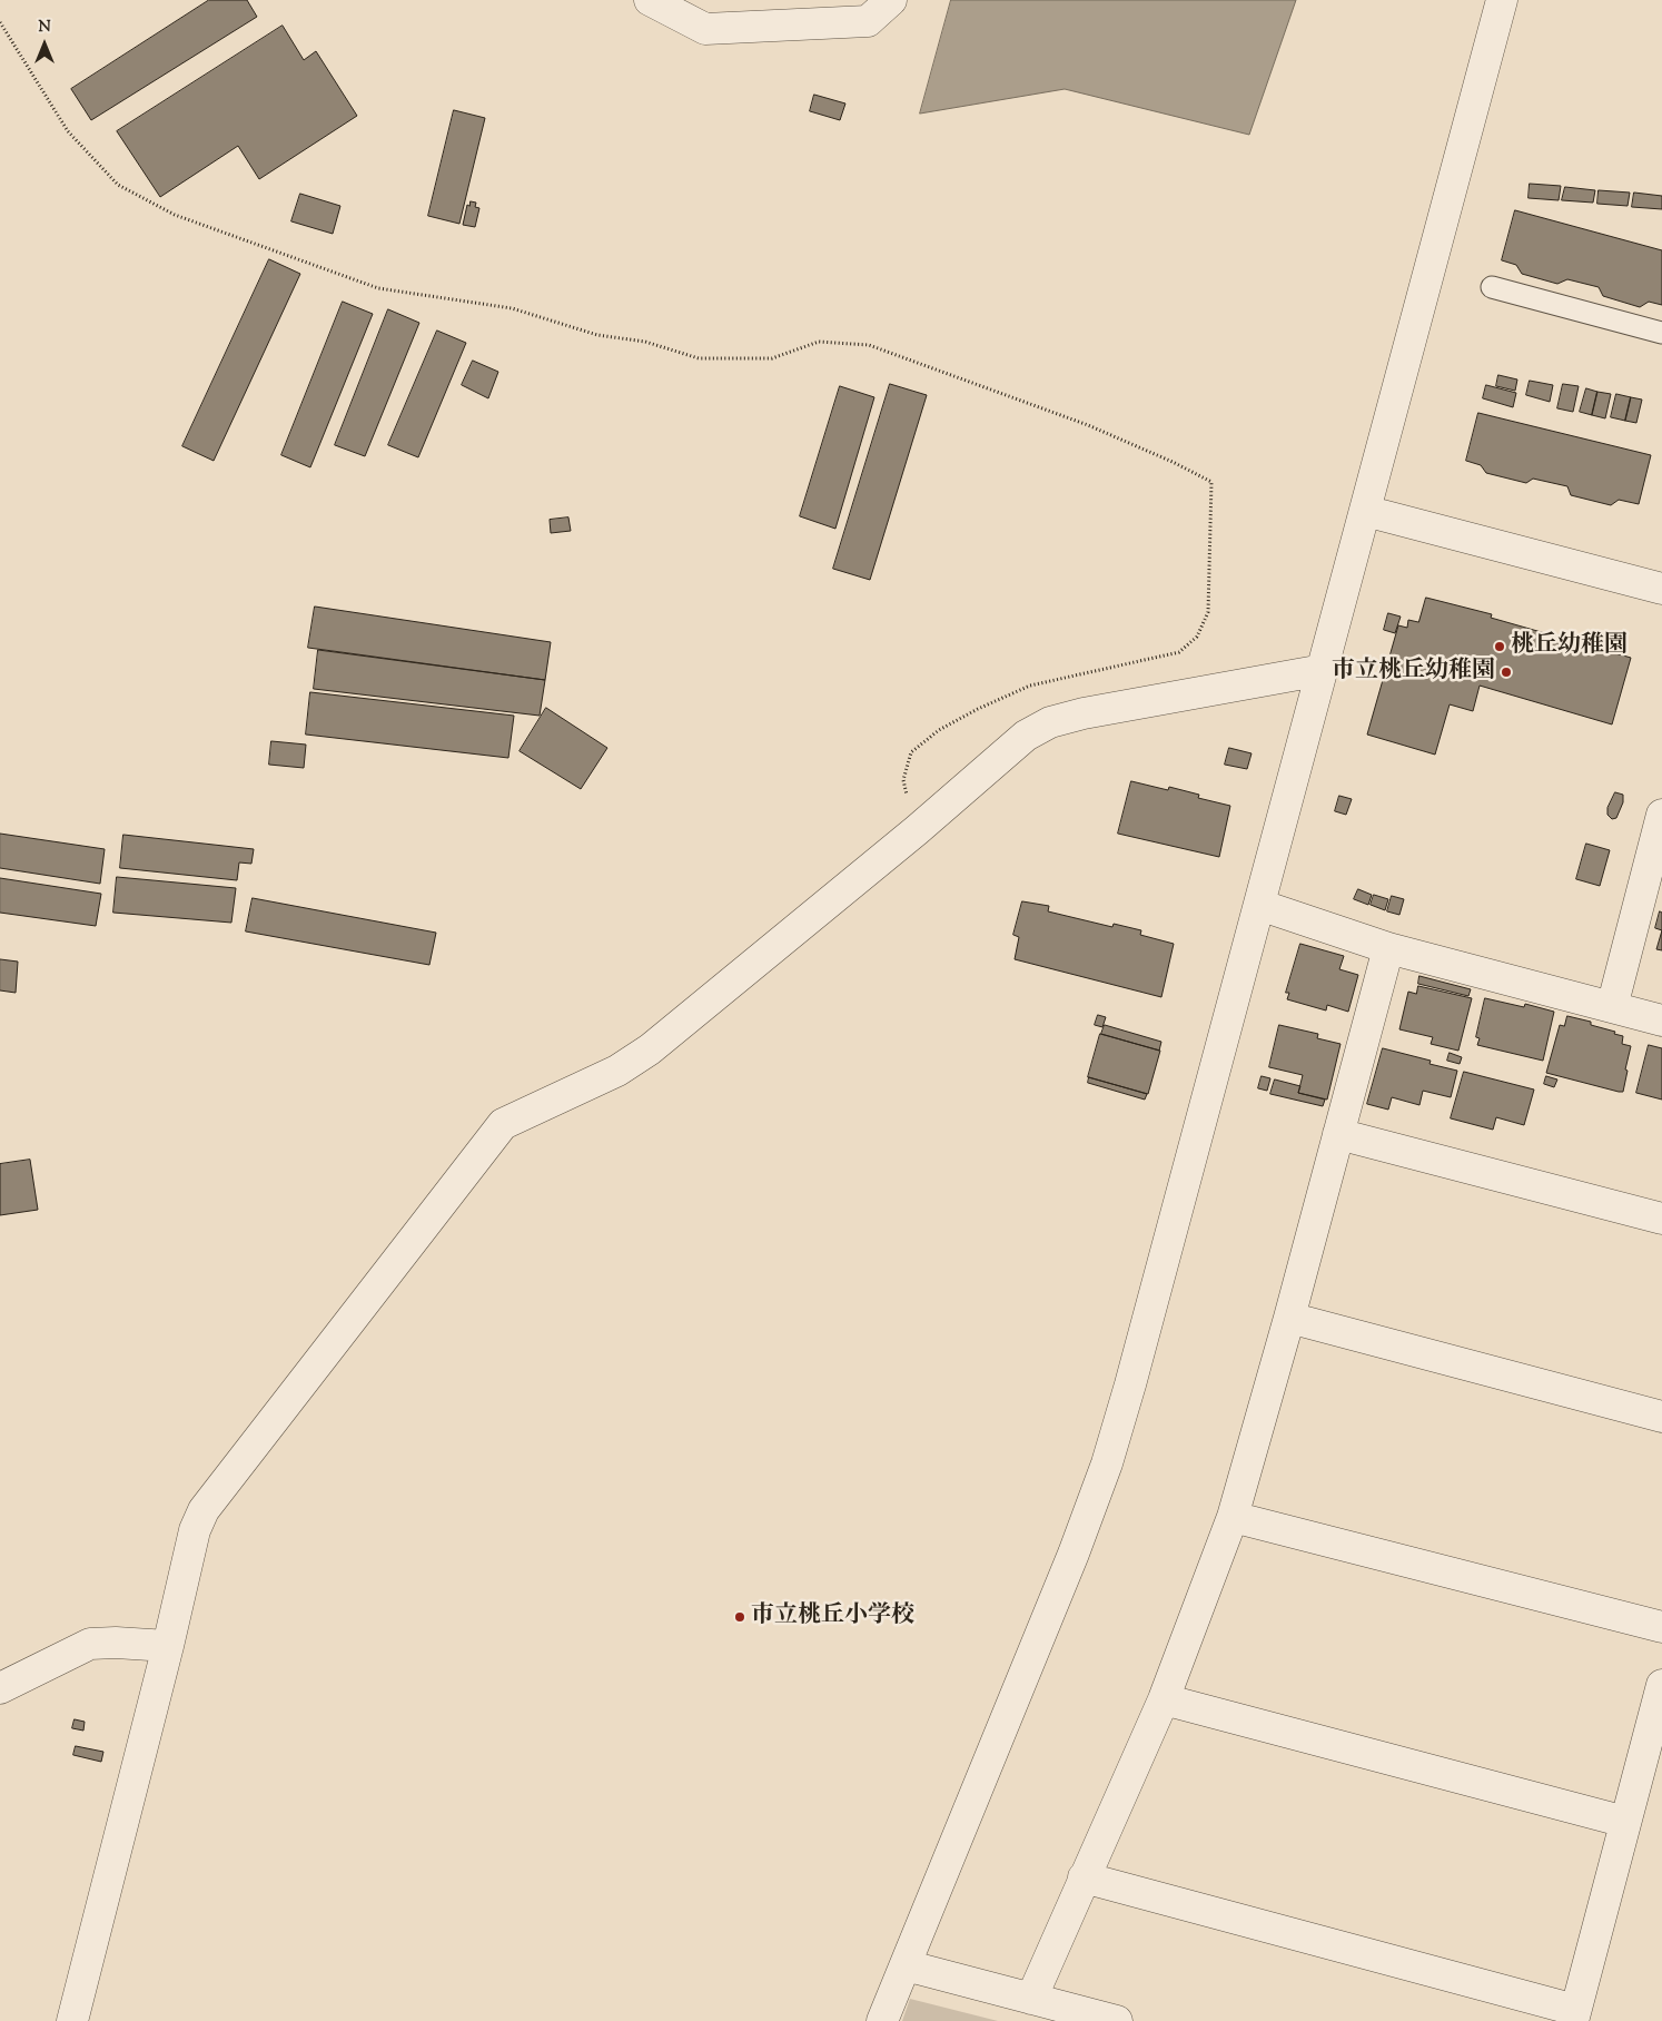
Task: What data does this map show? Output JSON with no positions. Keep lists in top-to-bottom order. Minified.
{"places":["桃丘幼稚園","市立桃丘幼稚園","市立桃丘小学校"],"north":"top"}
